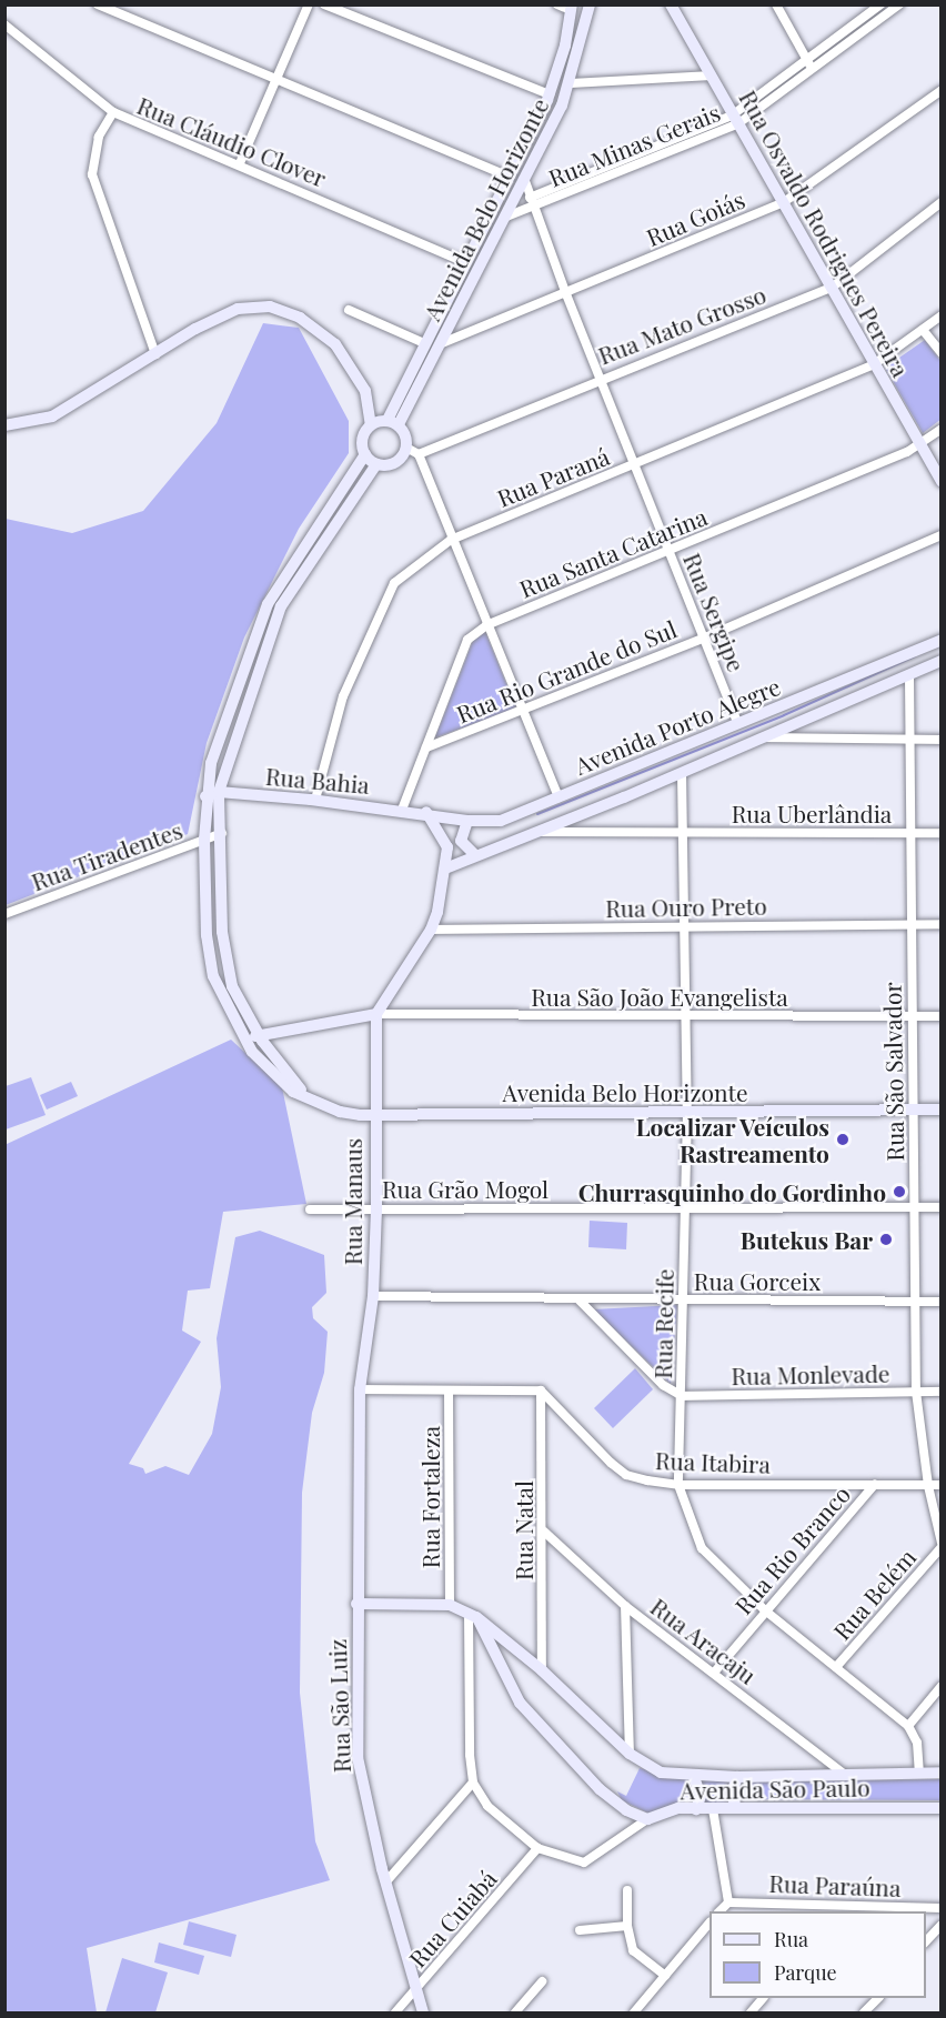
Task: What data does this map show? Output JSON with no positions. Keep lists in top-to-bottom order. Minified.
{"streets":{"main road":["Avenida Belo Horizonte","Rua Osvaldo Rodrigues Pereira","Avenida Porto Alegre","Rua Bahia","Rua Manaus","Rua São Luiz","Avenida São Paulo"],"street":["Rua Cláudio Clover","Rua Minas Gerais","Rua Goiás","Rua Mato Grosso","Rua Paraná","Rua Santa Catarina","Rua Sergipe","Rua Rio Grande do Sul","Rua Uberlândia","Rua Tiradentes","Rua Ouro Preto","Rua São João Evangelista","Rua São Salvador","Rua Grão Mogol","Rua Gorceix","Rua Recife","Rua Monlevade","Rua Itabira","Rua Fortaleza","Rua Natal","Rua Rio Branco","Rua Belém","Rua Aracaju","Rua Paraúna","Rua Cuiabá"]},"crossings":[["Rua Cláudio Clover","Avenida Belo Horizonte"],["Rua Minas Gerais","Avenida Belo Horizonte"],["Rua Minas Gerais","Rua Osvaldo Rodrigues Pereira"],["Rua Minas Gerais","Rua Sergipe"],["Avenida Belo Horizonte","Rua Goiás"],["Avenida Belo Horizonte","Rua Sergipe"],["Avenida Belo Horizonte","Rua Bahia"],["Avenida Belo Horizonte","Rua Tiradentes"],["Avenida Belo Horizonte","Rua São Salvador"],["Avenida Belo Horizonte","Rua Manaus"],["Avenida Belo Horizonte","Rua Recife"],["Rua Goiás","Rua Osvaldo Rodrigues Pereira"],["Rua Goiás","Rua Sergipe"],["Rua Osvaldo Rodrigues Pereira","Rua Mato Grosso"],["Rua Osvaldo Rodrigues Pereira","Rua Paraná"],["Rua Osvaldo Rodrigues Pereira","Rua Santa Catarina"],["Rua Mato Grosso","Rua Sergipe"],["Rua Paraná","Rua Sergipe"],["Rua Paraná","Rua Bahia"],["Rua Santa Catarina","Rua Sergipe"],["Rua Santa Catarina","Rua Rio Grande do Sul"],["Rua Santa Catarina","Rua Bahia"],["Rua Sergipe","Rua Rio Grande do Sul"],["Rua Sergipe","Avenida Porto Alegre"],["Avenida Porto Alegre","Rua Bahia"],["Avenida Porto Alegre","Rua Uberlândia"],["Avenida Porto Alegre","Rua São Salvador"],["Avenida Porto Alegre","Rua Recife"],["Rua Uberlândia","Rua São Salvador"],["Rua Uberlândia","Rua Recife"],["Rua Ouro Preto","Rua São Salvador"],["Rua Ouro Preto","Rua Recife"],["Rua São João Evangelista","Rua São Salvador"],["Rua São João Evangelista","Rua Manaus"],["Rua São João Evangelista","Rua Recife"],["Rua São Salvador","Rua Grão Mogol"],["Rua São Salvador","Rua Gorceix"],["Rua São Salvador","Rua Monlevade"],["Rua São Salvador","Rua Itabira"],["Rua São Salvador","Rua Belém"],["Rua Grão Mogol","Rua Manaus"],["Rua Grão Mogol","Rua Recife"],["Rua Manaus","Rua Gorceix"],["Rua Manaus","Rua São Luiz"],["Rua Gorceix","Rua Recife"],["Rua Recife","Rua Monlevade"],["Rua Recife","Rua Itabira"],["Rua Recife","Rua Rio Branco"],["Rua Recife","Rua Belém"],["Rua Itabira","Rua Natal"],["Rua Itabira","Rua Rio Branco"],["Rua Fortaleza","Avenida São Paulo"],["Rua Natal","Rua Aracaju"],["Rua Natal","Avenida São Paulo"],["Rua Rio Branco","Rua Aracaju"],["Rua Aracaju","Avenida São Paulo"],["Rua São Luiz","Rua Cuiabá"],["Avenida São Paulo","Rua Cuiabá"]],"places":["Localizar Veículos Rastreamento","Churrasquinho do Gordinho","Butekus Bar"],"legend":["Rua","Parque"]}
